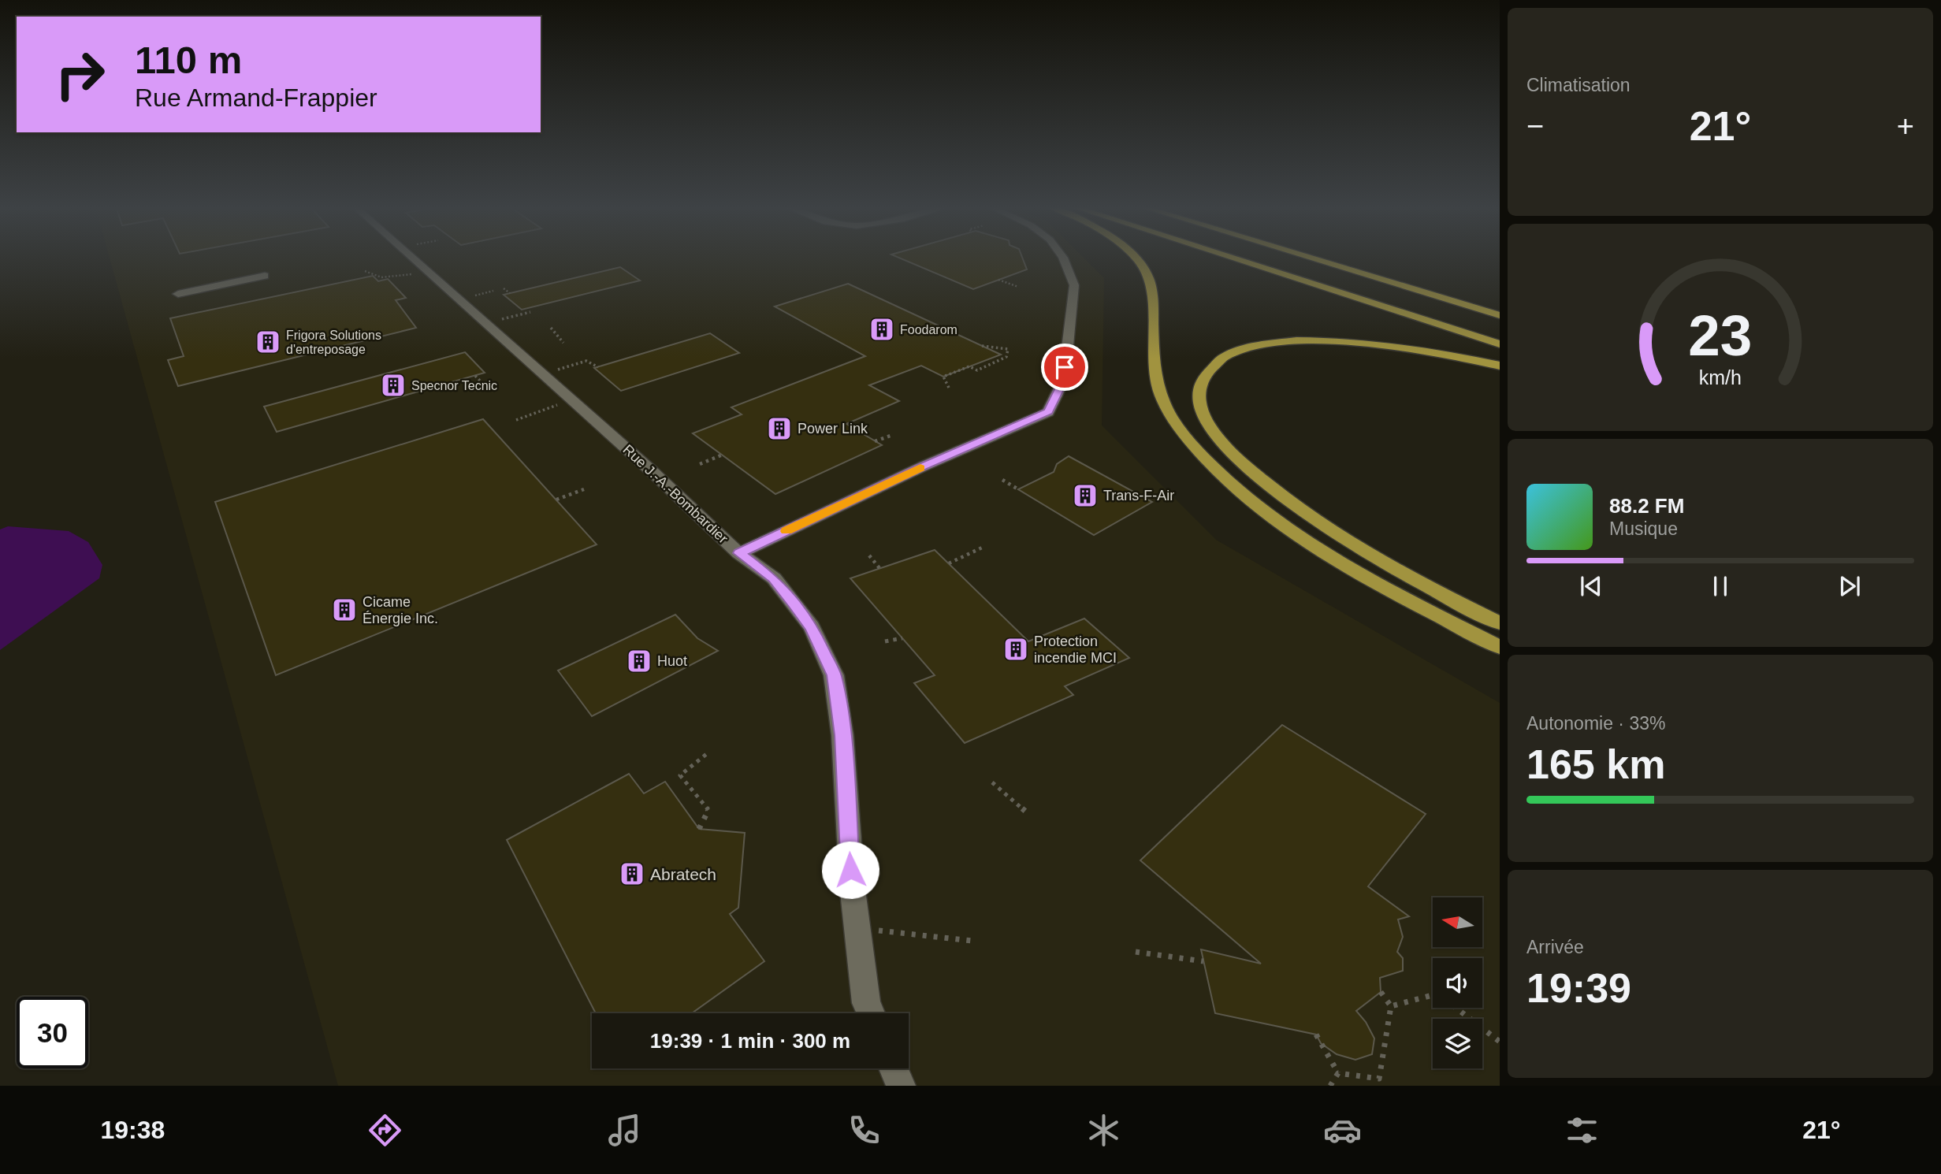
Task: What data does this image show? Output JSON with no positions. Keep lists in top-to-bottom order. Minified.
{"streets":{"street":["Rue J.-A.-Bombardier"]},"places":{"building":["Foodarom","Frigora Solutions d'entreposage","Specnor Tecnic","Power Link","Trans-F-Air","Cicame Énergie Inc.","Protection incendie MCI","Huot","Abratech"]},"north":"left","page":{"tile":["Climatisation",["Autonomie · 33%","165 km"],["Arrivée","19:39"]],"turn":["110 m","Rue Armand-Frappier"],"heat":["−","21°","+"],"song":["88.2 FM","Musique"],"limit":"30","trip":"19:39 · 1 min · 300 m","tabs":["19:38","21°"],"gauge":["23","km/h"]}}
